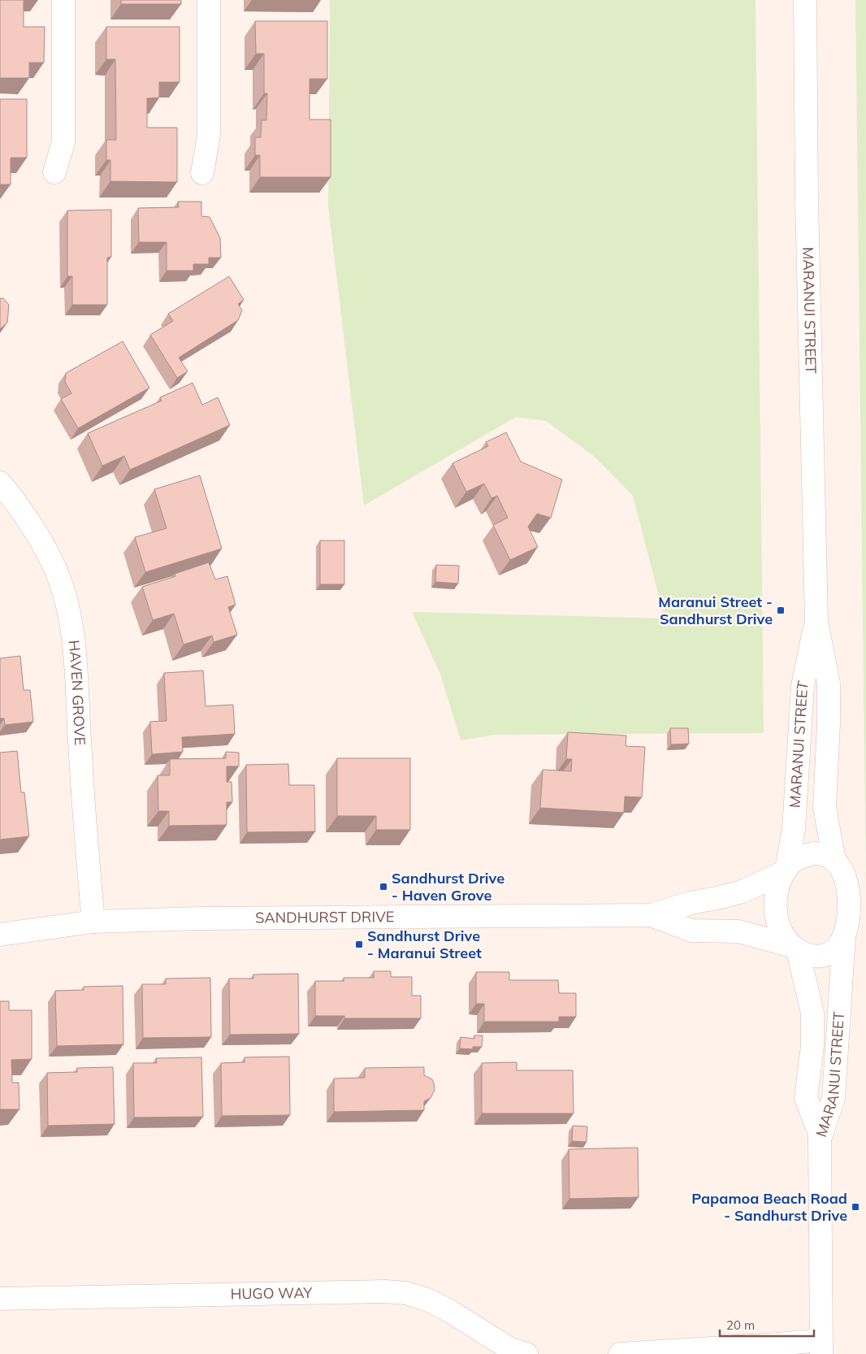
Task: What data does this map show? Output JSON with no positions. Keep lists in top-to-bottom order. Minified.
{"streets":{"main road":["MARANUI STREET","HAVEN GROVE","SANDHURST DRIVE","HUGO WAY"]},"crossings":[["MARANUI STREET","SANDHURST DRIVE"],["HAVEN GROVE","SANDHURST DRIVE"]],"places":{"transit":["Maranui Street - Sandhurst Drive","Sandhurst Drive - Haven Grove","Sandhurst Drive - Maranui Street","Papamoa Beach Road - Sandhurst Drive"]},"scale_bar":"20 m"}
